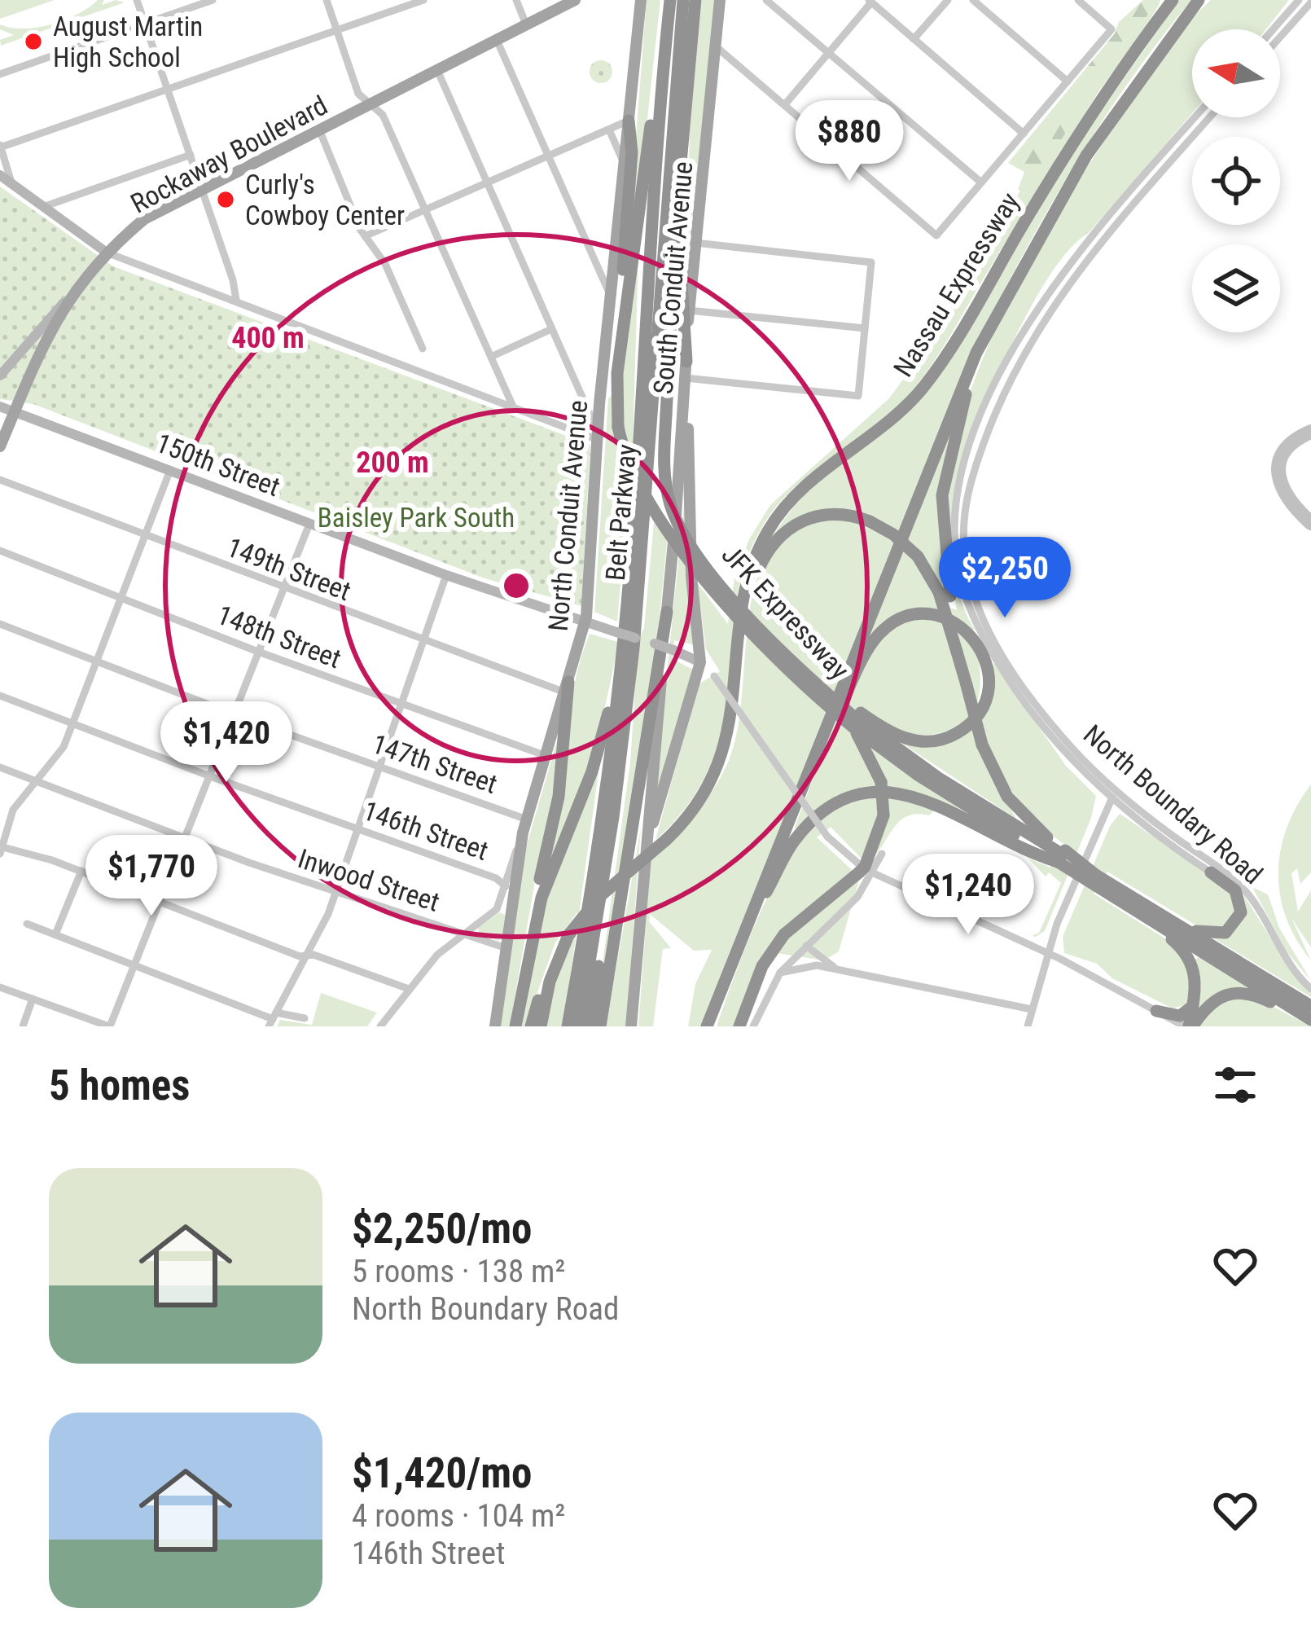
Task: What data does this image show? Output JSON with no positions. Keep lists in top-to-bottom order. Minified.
{"streets":{"highway":["Nassau Expressway","Belt Parkway","JFK Expressway"],"main road":["Rockaway Boulevard","South Conduit Avenue","150th Street","North Conduit Avenue"],"street":["149th Street","148th Street","147th Street","North Boundary Road","146th Street","Inwood Street"]},"crossings":[["Rockaway Boulevard","150th Street"],["150th Street","North Conduit Avenue"],["North Conduit Avenue","149th Street"],["North Conduit Avenue","JFK Expressway"],["North Conduit Avenue","148th Street"],["North Conduit Avenue","147th Street"],["North Conduit Avenue","Inwood Street"]],"parks":["Baisley Park South"],"places":["August Martin High School","Curly's Cowboy Center"],"north":"left","page":{"price":["$880","$2,250","$1,420","$1,770","$1,240"],"heading":"5 homes","list":[{"name":"$2,250/mo","note":"5 rooms · 138 m² · North Boundary Road"},{"name":"$1,420/mo","note":"4 rooms · 104 m² · 146th Street"}]},"rings":["400 m","200 m"]}
